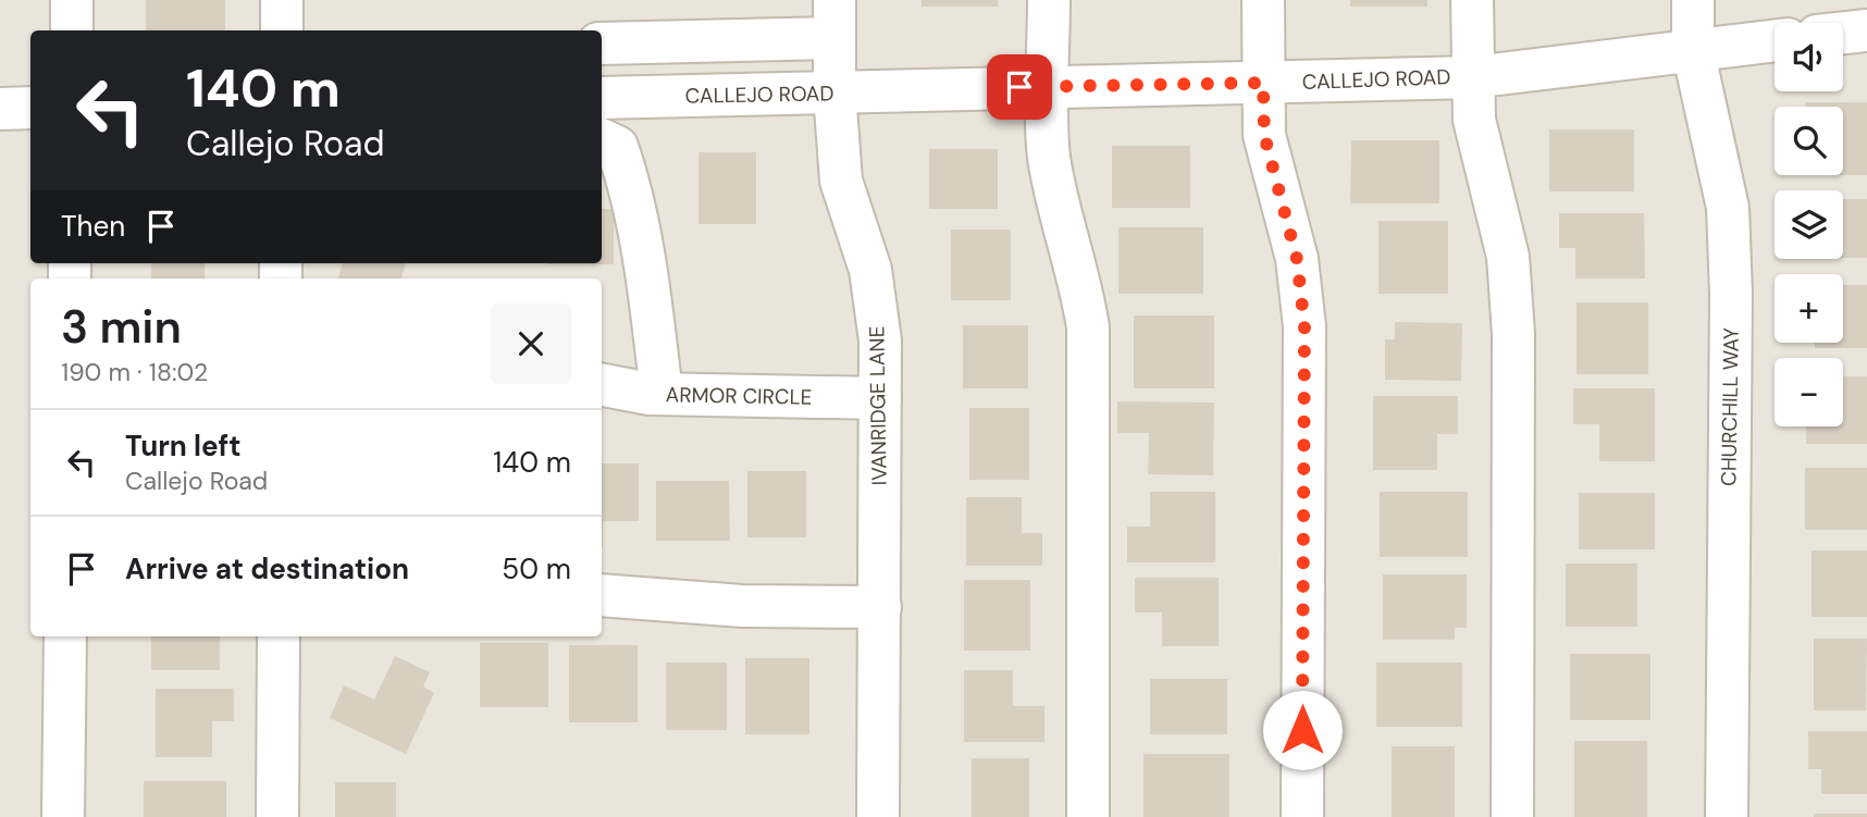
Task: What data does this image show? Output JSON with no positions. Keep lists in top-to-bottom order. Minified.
{"streets":{"street":["CALLEJO ROAD","ARMOR CIRCLE","IVANRIDGE LANE","CHURCHILL WAY"]},"crossings":[["CALLEJO ROAD","IVANRIDGE LANE"],["CALLEJO ROAD","CHURCHILL WAY"],["ARMOR CIRCLE","IVANRIDGE LANE"]],"page":{"map_buttons":["+","−"],"turn":["140 m","Callejo Road"],"then":"Then","heading":["3 min","190 m · 18:02"],"list":[{"name":"Turn left","note":"Callejo Road","value":"140 m"},{"name":"Arrive at destination","value":"50 m"}]}}
